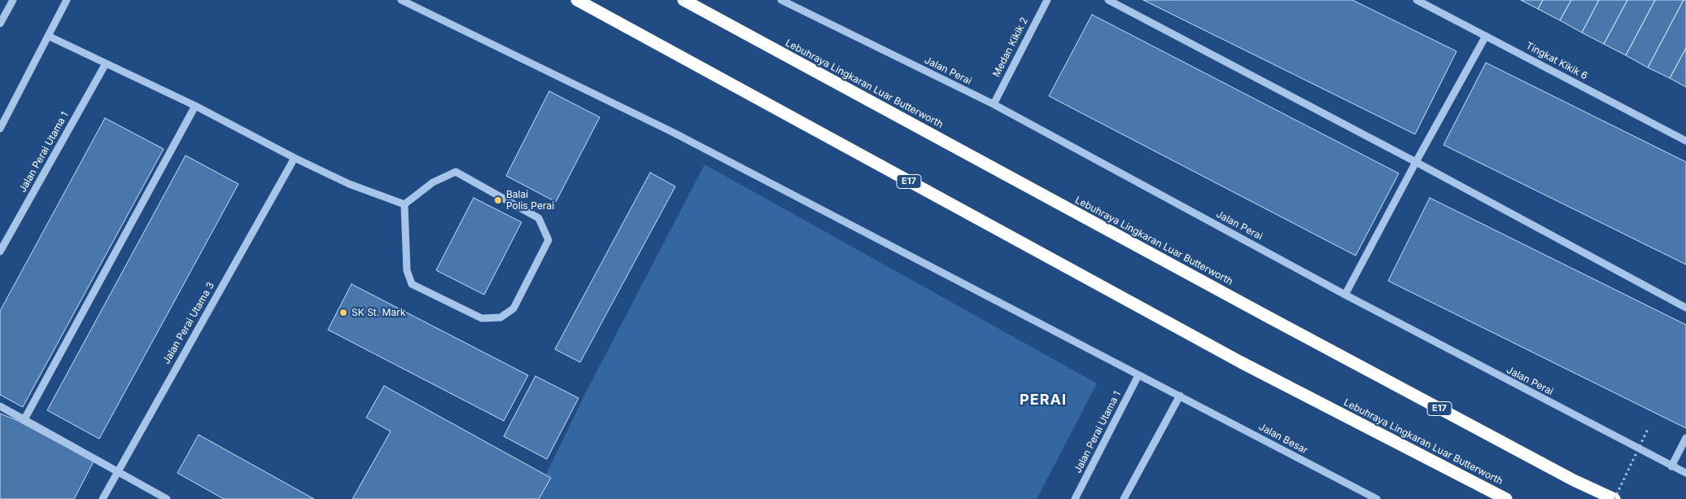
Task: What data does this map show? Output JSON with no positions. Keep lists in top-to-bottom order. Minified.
{"streets":{"highway":["Lebuhraya Lingkaran Luar Butterworth","E17"],"street":["Medan Kikik 2","Tingkat Kikik 6","Jalan Perai","Jalan Perai Utama 1","Jalan Perai Utama 3","Jalan Besar"]},"crossings":[["Medan Kikik 2","Jalan Perai"],["Jalan Perai Utama 1","Jalan Besar"]],"districts":["PERAI"],"places":["Balai Polis Perai","SK St. Mark"]}
